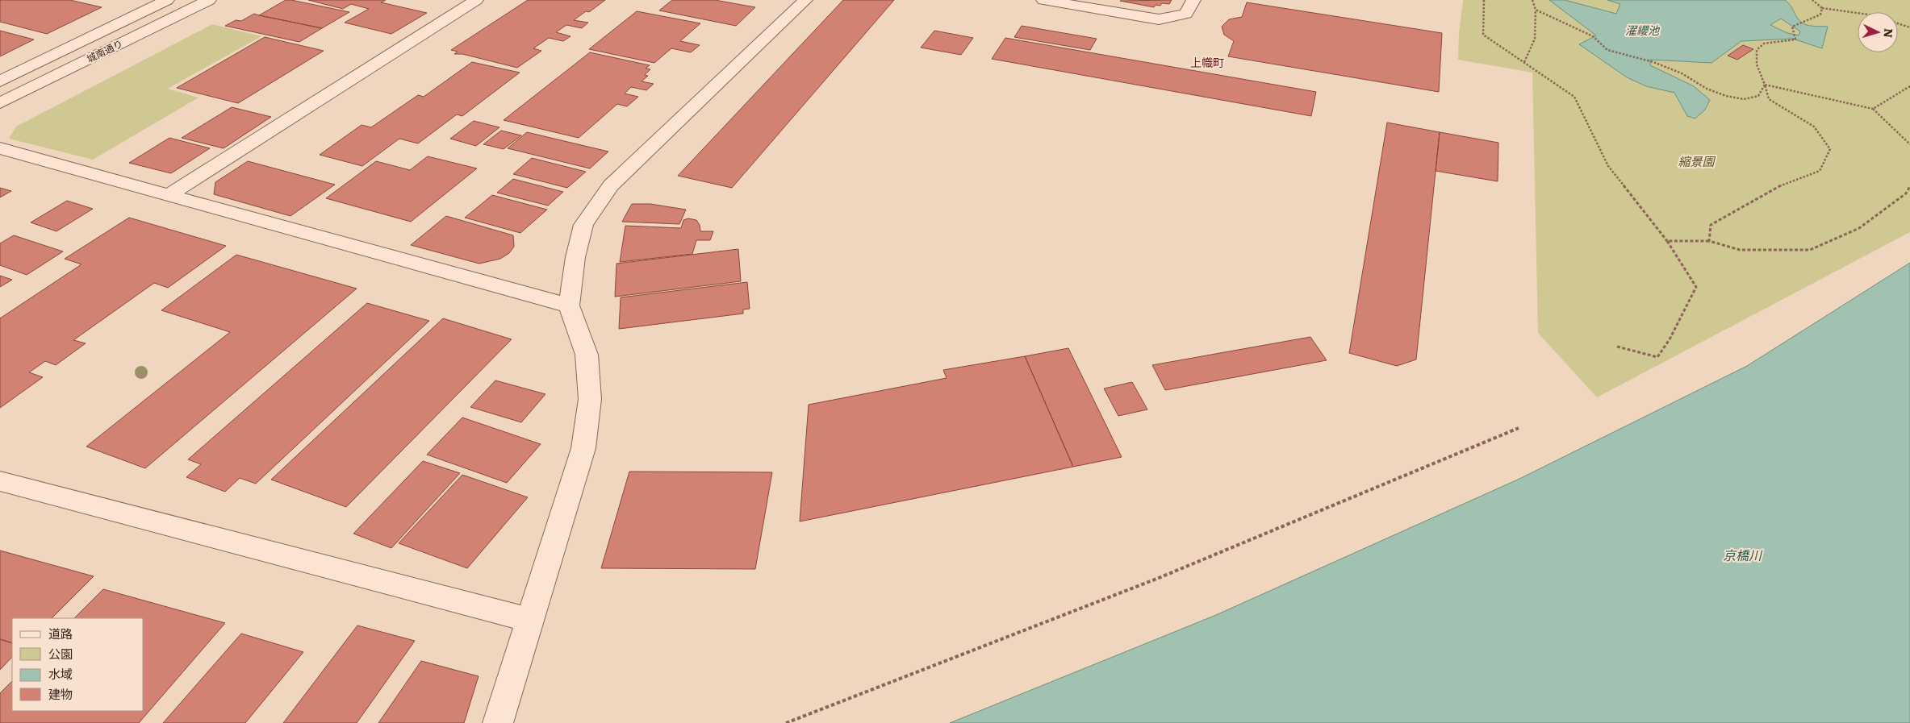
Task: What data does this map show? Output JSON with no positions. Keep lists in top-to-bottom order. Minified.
{"streets":{"street":["城南通り"]},"districts":["上幟町"],"water":["濯纓池","京橋川"],"parks":["縮景園"],"legend":["道路","公園","水域","建物"],"north":"right"}
